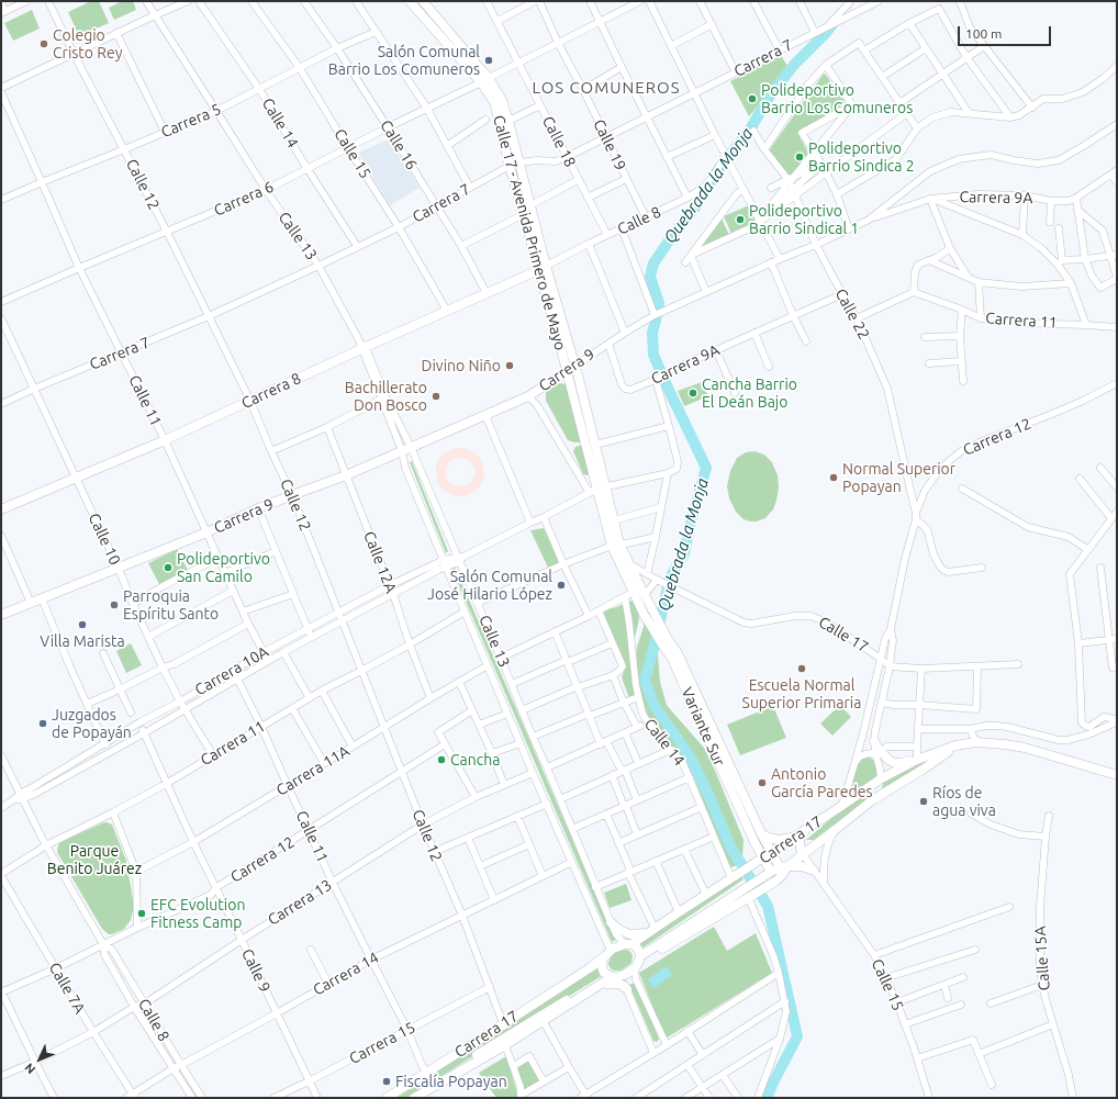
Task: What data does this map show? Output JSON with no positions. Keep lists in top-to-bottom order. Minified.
{"streets":{"main road":["Calle 17 - Avenida Primero de Mayo","Carrera 9","Carrera 8","Variante Sur","Carrera 17"],"street":["Carrera 7","Carrera 5","Calle 14","Calle 18","Calle 16","Calle 19","Calle 15","Calle 12","Carrera 9A","Carrera 6","Calle 8","Calle 13","Calle 22","Carrera 11","Calle 11","Carrera 12","Calle 10","Calle 12A","Calle 17","Carrera 10A","Carrera 11A","Carrera 13","Calle 15A","Calle 9","Carrera 14","Calle 7A","Carrera 15"]},"crossings":[["Carrera 7","Calle 14"],["Carrera 7","Calle 18"],["Carrera 7","Calle 16"],["Carrera 7","Calle 19"],["Carrera 7","Calle 15"],["Carrera 7","Calle 12"],["Carrera 7","Calle 17 - Avenida Primero de Mayo"],["Carrera 7","Calle 13"],["Carrera 7","Calle 11"],["Carrera 7","Calle 10"],["Carrera 5","Calle 14"],["Carrera 5","Calle 16"],["Carrera 5","Calle 15"],["Carrera 5","Calle 12"],["Carrera 5","Calle 13"],["Carrera 5","Calle 11"],["Calle 14","Carrera 6"],["Calle 14","Carrera 17"],["Calle 18","Carrera 6"],["Calle 18","Calle 8"],["Calle 16","Carrera 6"],["Calle 16","Carrera 8"],["Calle 19","Carrera 6"],["Calle 19","Calle 8"],["Calle 15","Carrera 6"],["Calle 15","Carrera 8"],["Calle 15","Carrera 17"],["Calle 12","Carrera 6"],["Calle 12","Carrera 11"],["Calle 12","Carrera 9"],["Calle 12","Carrera 8"],["Calle 12","Carrera 12"],["Calle 12","Carrera 10A"],["Calle 12","Carrera 11A"],["Calle 12","Carrera 17"],["Calle 12","Carrera 13"],["Calle 12","Carrera 14"],["Calle 12","Carrera 15"],["Carrera 9A","Calle 22"],["Carrera 9A","Carrera 9"],["Carrera 6","Calle 17 - Avenida Primero de Mayo"],["Carrera 6","Calle 13"],["Carrera 6","Calle 11"],["Calle 8","Calle 17 - Avenida Primero de Mayo"],["Calle 8","Carrera 11"],["Calle 8","Carrera 8"],["Calle 8","Carrera 12"],["Calle 8","Carrera 10A"],["Calle 8","Carrera 13"],["Calle 8","Carrera 14"],["Calle 17 - Avenida Primero de Mayo","Carrera 9"],["Calle 17 - Avenida Primero de Mayo","Carrera 8"],["Calle 17 - Avenida Primero de Mayo","Calle 17"],["Calle 17 - Avenida Primero de Mayo","Carrera 10A"],["Calle 17 - Avenida Primero de Mayo","Variante Sur"],["Calle 13","Carrera 11"],["Calle 13","Carrera 9"],["Calle 13","Carrera 8"],["Calle 13","Carrera 10A"],["Calle 13","Carrera 11A"],["Calle 13","Carrera 17"],["Calle 13","Carrera 13"],["Calle 13","Carrera 14"],["Calle 22","Carrera 9"],["Calle 22","Carrera 12"],["Carrera 11","Calle 11"],["Carrera 11","Calle 10"],["Carrera 11","Calle 12A"],["Carrera 11","Calle 9"],["Carrera 11","Calle 7A"],["Carrera 9","Calle 11"],["Carrera 9","Calle 10"],["Carrera 9","Calle 12A"],["Carrera 8","Calle 11"],["Carrera 8","Calle 10"],["Calle 11","Carrera 12"],["Calle 11","Carrera 10A"],["Calle 11","Carrera 11A"],["Calle 11","Carrera 17"],["Calle 11","Carrera 13"],["Calle 11","Carrera 14"],["Calle 11","Carrera 15"],["Carrera 12","Calle 17"],["Carrera 12","Carrera 17"],["Carrera 12","Calle 9"],["Carrera 12","Calle 7A"],["Calle 10","Carrera 10A"],["Calle 12A","Carrera 10A"],["Calle 12A","Carrera 11A"],["Carrera 10A","Calle 9"],["Variante Sur","Carrera 17"],["Carrera 11A","Calle 9"],["Carrera 13","Calle 9"],["Carrera 13","Calle 7A"],["Calle 9","Carrera 14"],["Calle 9","Carrera 15"],["Carrera 14","Calle 7A"]],"districts":["LOS COMUNEROS"],"water":["Quebrada la Monja"],"parks":["Parque Benito Juárez"],"places":["Colegio Cristo Rey","Salón Comunal Barrio Los Comuneros","Polideportivo Barrio Los Comuneros","Polideportivo Barrio Sindica 2","Polideportivo Barrio Sindical 1","Divino Niño","Cancha Barrio El Deán Bajo","Bachillerato Don Bosco","Normal Superior Popayan","Polideportivo San Camilo","Salón Comunal José Hilario López","Parroquia Espíritu Santo","Villa Marista","Escuela Normal Superior Primaria","Juzgados de Popayán","Cancha","Antonio García Paredes","Ríos de agua viva","EFC Evolution Fitness Camp","Fiscalía Popayan"],"scale_bar":"100 m","north":"bottom left"}
